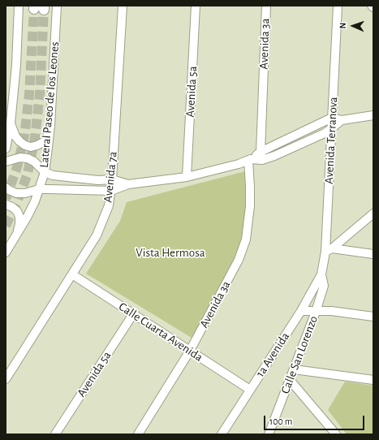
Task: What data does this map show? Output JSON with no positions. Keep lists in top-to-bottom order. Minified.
{"streets":{"street":["Avenida 3a","Avenida 5a","Lateral Paseo de los Leones","Avenida Terranova","Avenida 7a","Calle Cuarta Avenida","1a Avenida","Calle San Lorenzo"]},"crossings":[["Avenida 3a","Calle Cuarta Avenida"],["Avenida 5a","Calle Cuarta Avenida"],["Avenida Terranova","1a Avenida"],["Avenida Terranova","Calle San Lorenzo"],["Avenida 7a","Calle Cuarta Avenida"],["Calle Cuarta Avenida","1a Avenida"],["1a Avenida","Calle San Lorenzo"]],"parks":["Vista Hermosa"],"scale_bar":"100 m","north":"left"}
